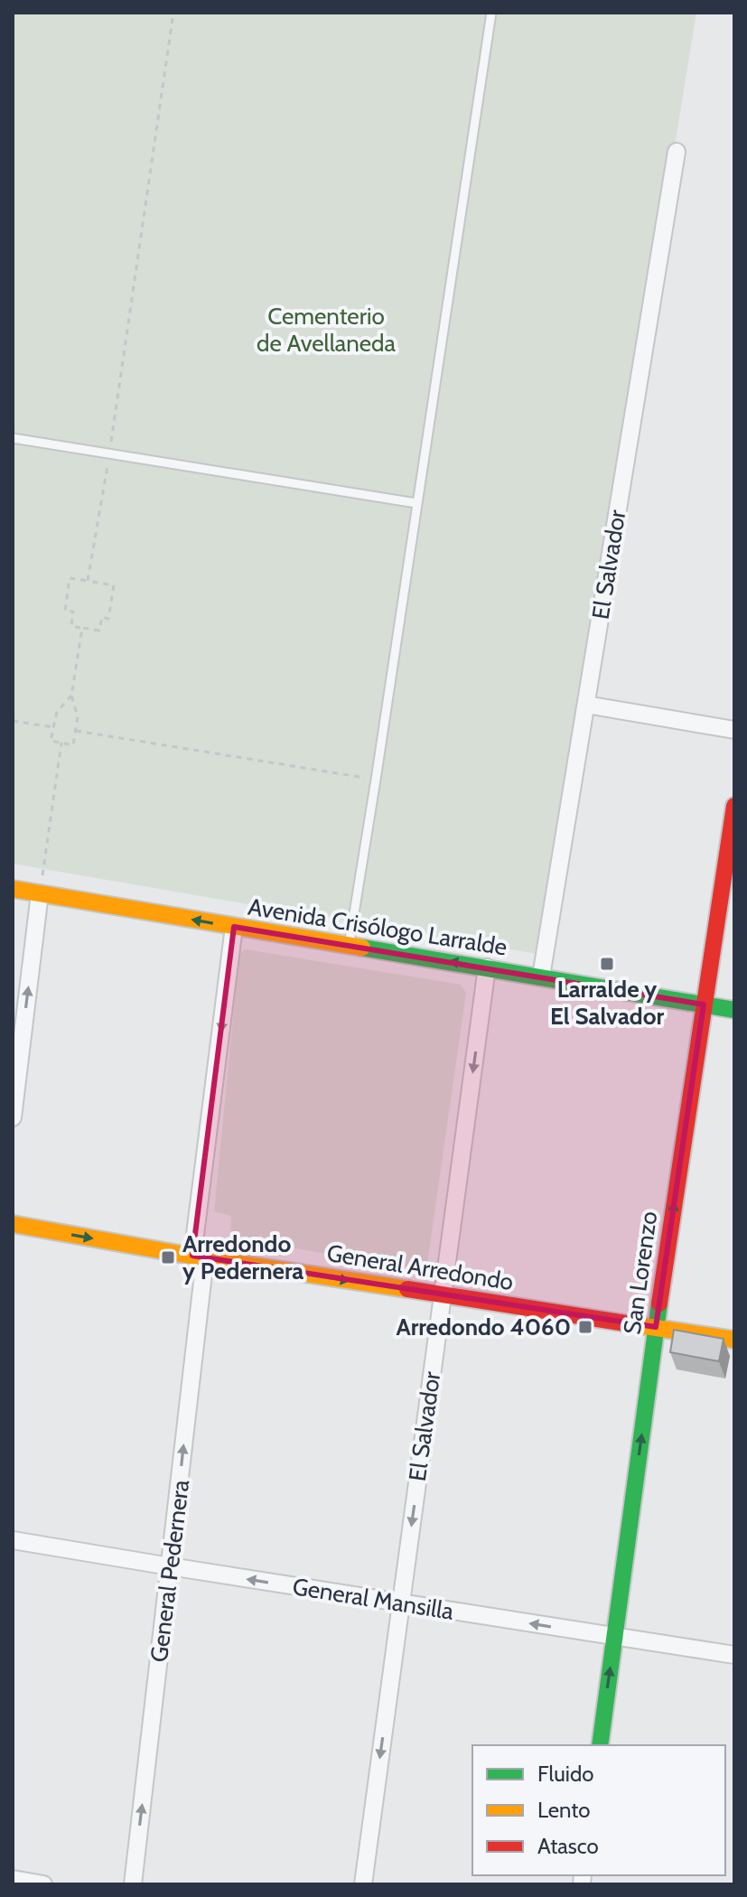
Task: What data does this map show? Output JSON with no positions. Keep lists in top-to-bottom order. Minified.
{"streets":{"street":["El Salvador","Avenida Crisólogo Larralde","General Arredondo","San Lorenzo","General Pedernera","General Mansilla"]},"crossings":[["El Salvador","Avenida Crisólogo Larralde"],["El Salvador","General Arredondo"],["El Salvador","General Mansilla"],["Avenida Crisólogo Larralde","San Lorenzo"],["Avenida Crisólogo Larralde","General Pedernera"],["General Arredondo","San Lorenzo"],["General Arredondo","General Pedernera"],["San Lorenzo","General Mansilla"],["General Pedernera","General Mansilla"]],"one_way":["El Salvador","Avenida Crisólogo Larralde","General Arredondo","San Lorenzo","General Mansilla"],"parks":["Cementerio de Avellaneda"],"places":{"transit":["Larralde y El Salvador","Arredondo y Pedernera","Arredondo 4060"]},"legend":["Fluido","Lento","Atasco"]}
